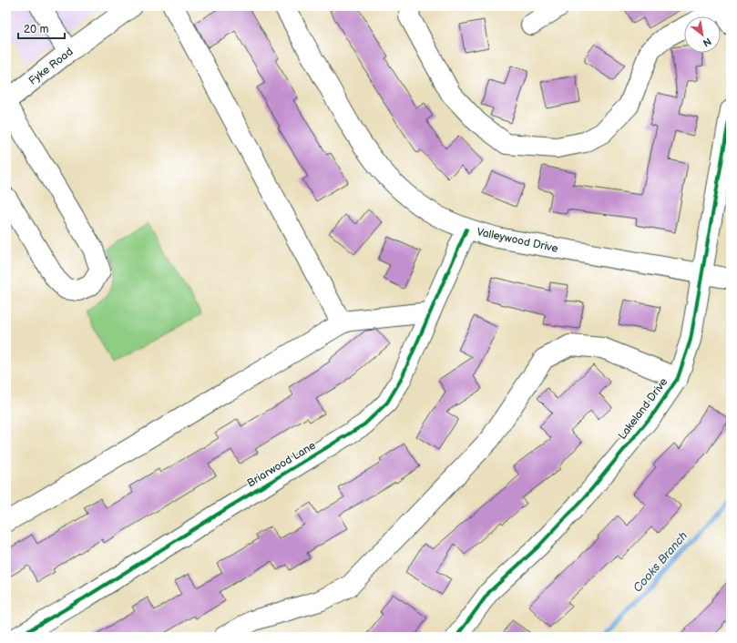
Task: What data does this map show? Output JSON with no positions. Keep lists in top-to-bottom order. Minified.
{"streets":{"street":["Fyke Road","Valleywood Drive","Lakeland Drive","Briarwood Lane"]},"crossings":[["Valleywood Drive","Lakeland Drive"],["Valleywood Drive","Briarwood Lane"]],"water":["Cooks Branch"],"scale_bar":"20 m","north":"bottom right"}
